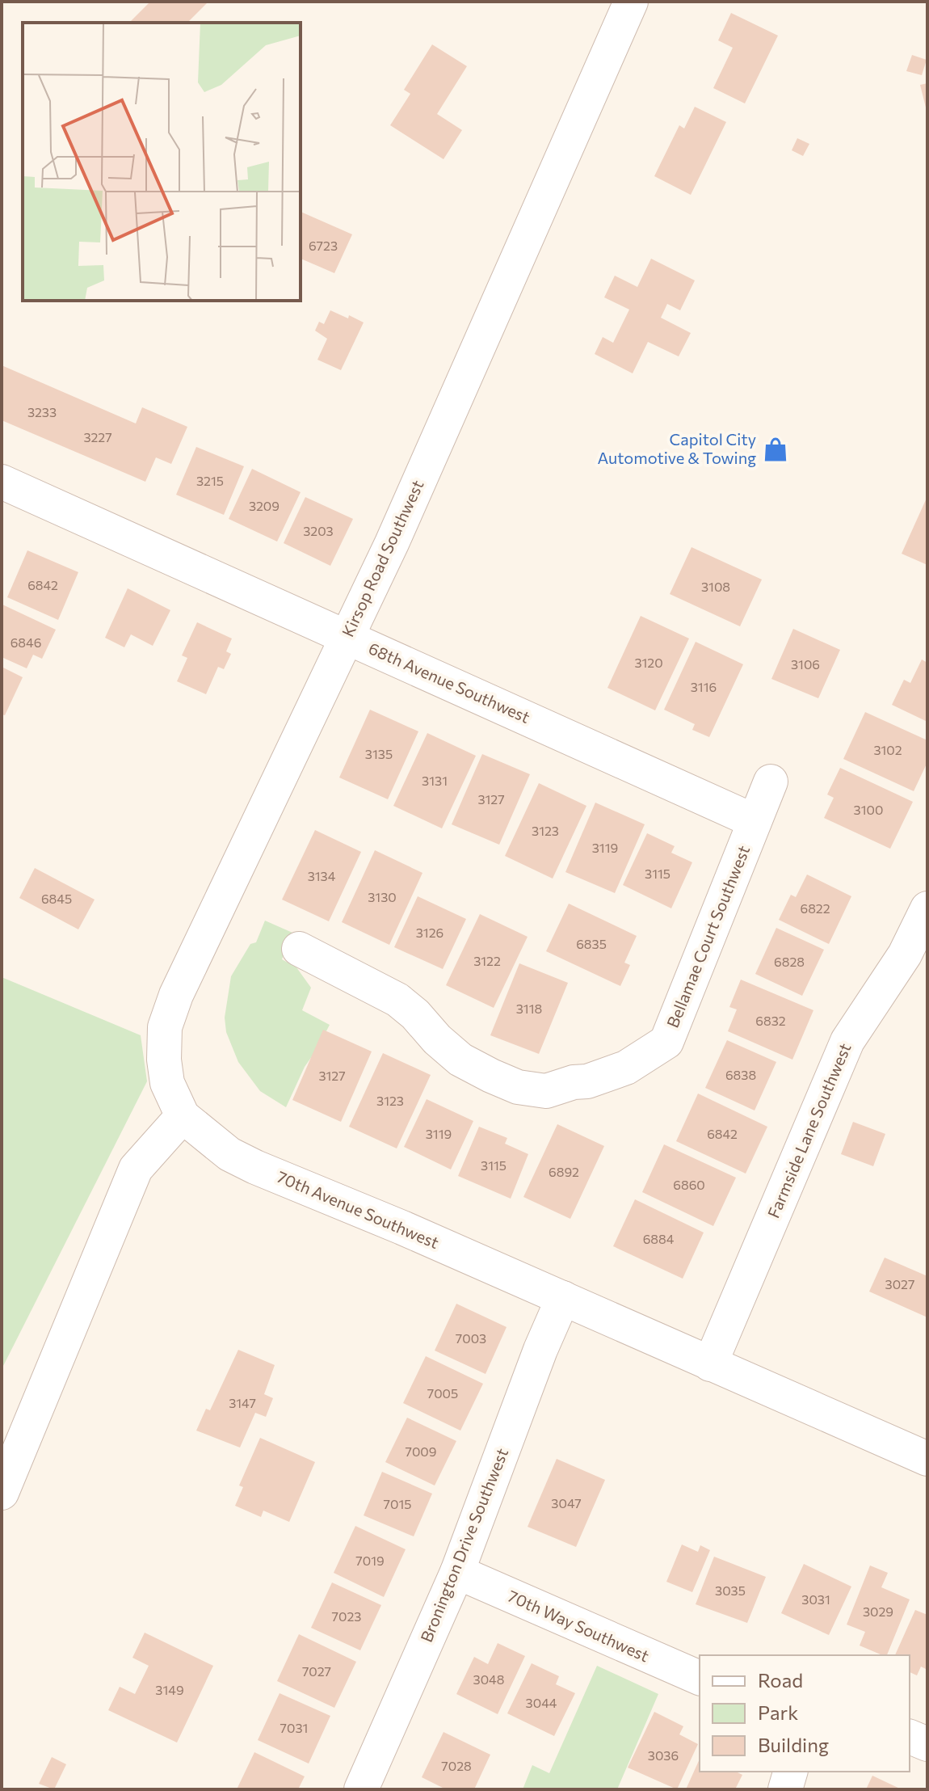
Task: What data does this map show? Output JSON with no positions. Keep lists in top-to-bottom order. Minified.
{"streets":{"street":["Kirsop Road Southwest","68th Avenue Southwest","Bellamae Court Southwest","Farmside Lane Southwest","70th Avenue Southwest","Bronington Drive Southwest","70th Way Southwest"]},"crossings":[["Kirsop Road Southwest","68th Avenue Southwest"],["Kirsop Road Southwest","70th Avenue Southwest"],["68th Avenue Southwest","Bellamae Court Southwest"],["Farmside Lane Southwest","70th Avenue Southwest"],["70th Avenue Southwest","Bronington Drive Southwest"],["Bronington Drive Southwest","70th Way Southwest"]],"places":{"shop":["Capitol City Automotive & Towing"]},"house_numbers":["6723","3233","3227","3215","3209","3203","6842","3108","6846","3120","3106","3116","3102","3135","3131","3127","3100","3123","3119","3115","3134","3130","6845","6822","3126","6835","3122","6828","3118","6832","6838","3127","3123","3119","6842","3115","6892","6860","6884","3027","7003","7005","3147","7009","3047","7015","7019","3035","3031","3029","7023","7027","3048","3149","3044","7031","3036","7028"],"legend":["Road","Park","Building"]}
